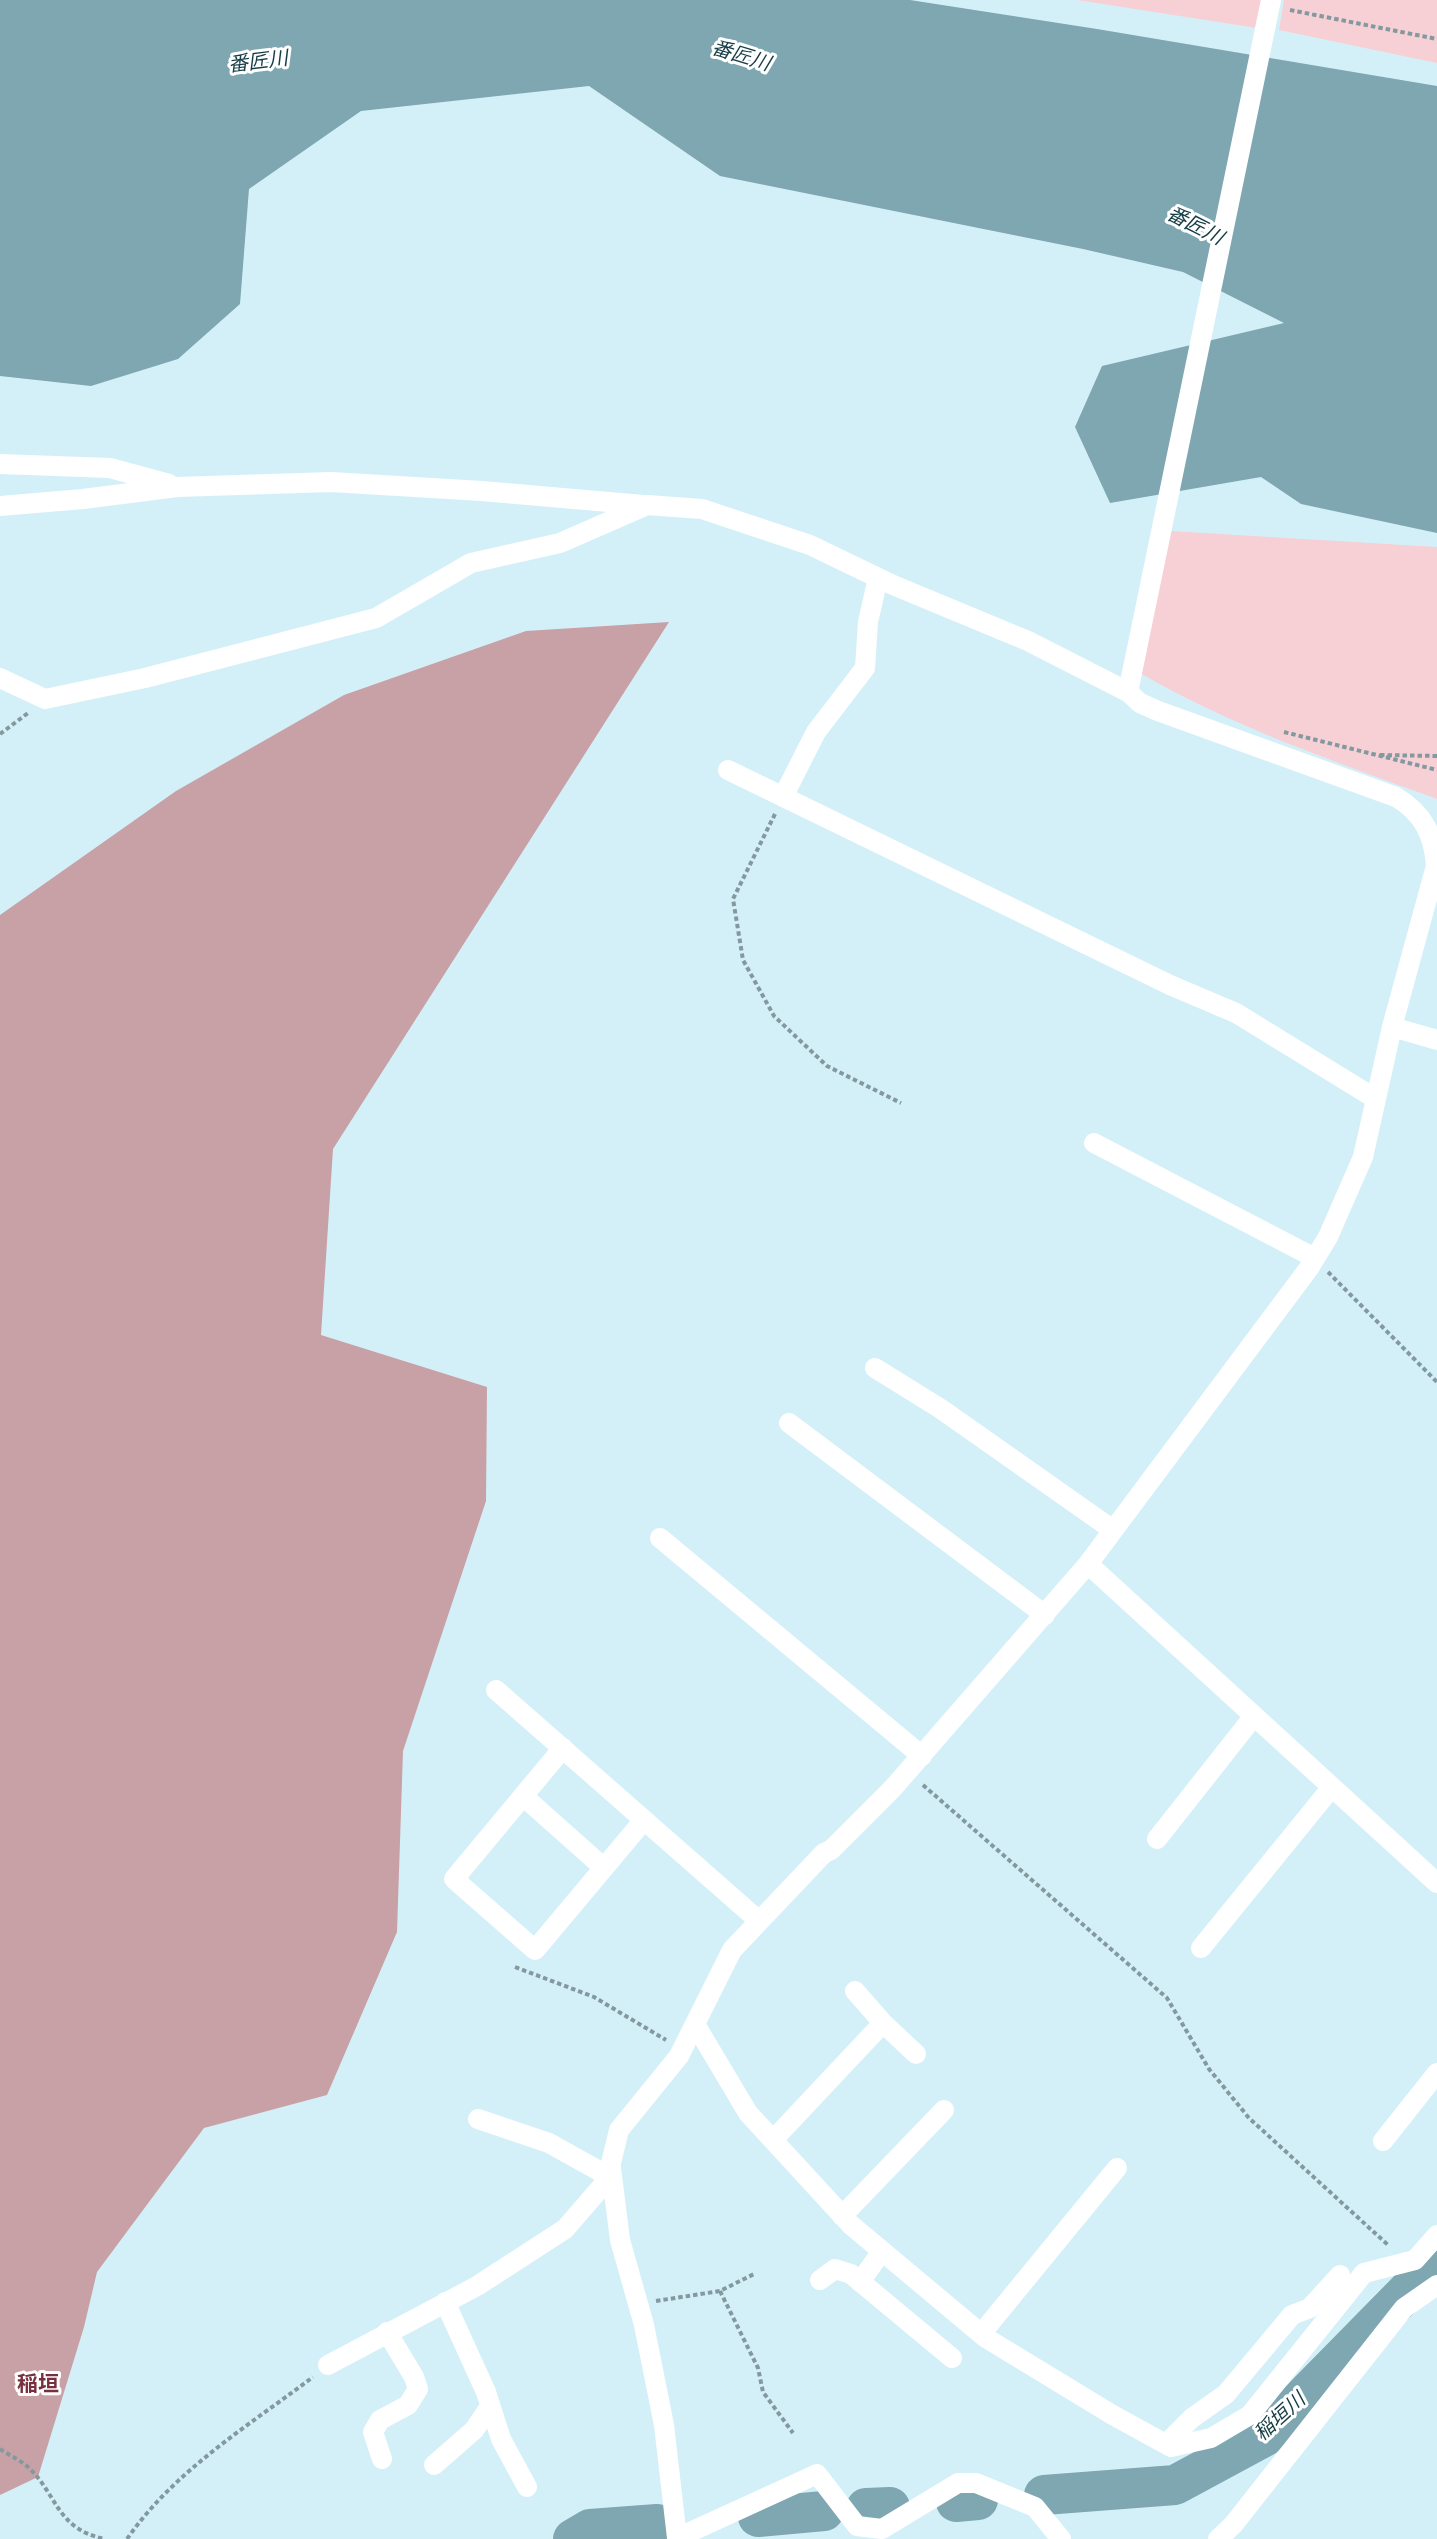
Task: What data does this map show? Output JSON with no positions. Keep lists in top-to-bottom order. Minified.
{"districts":["稲垣"],"water":["番匠川","稲垣川"]}
